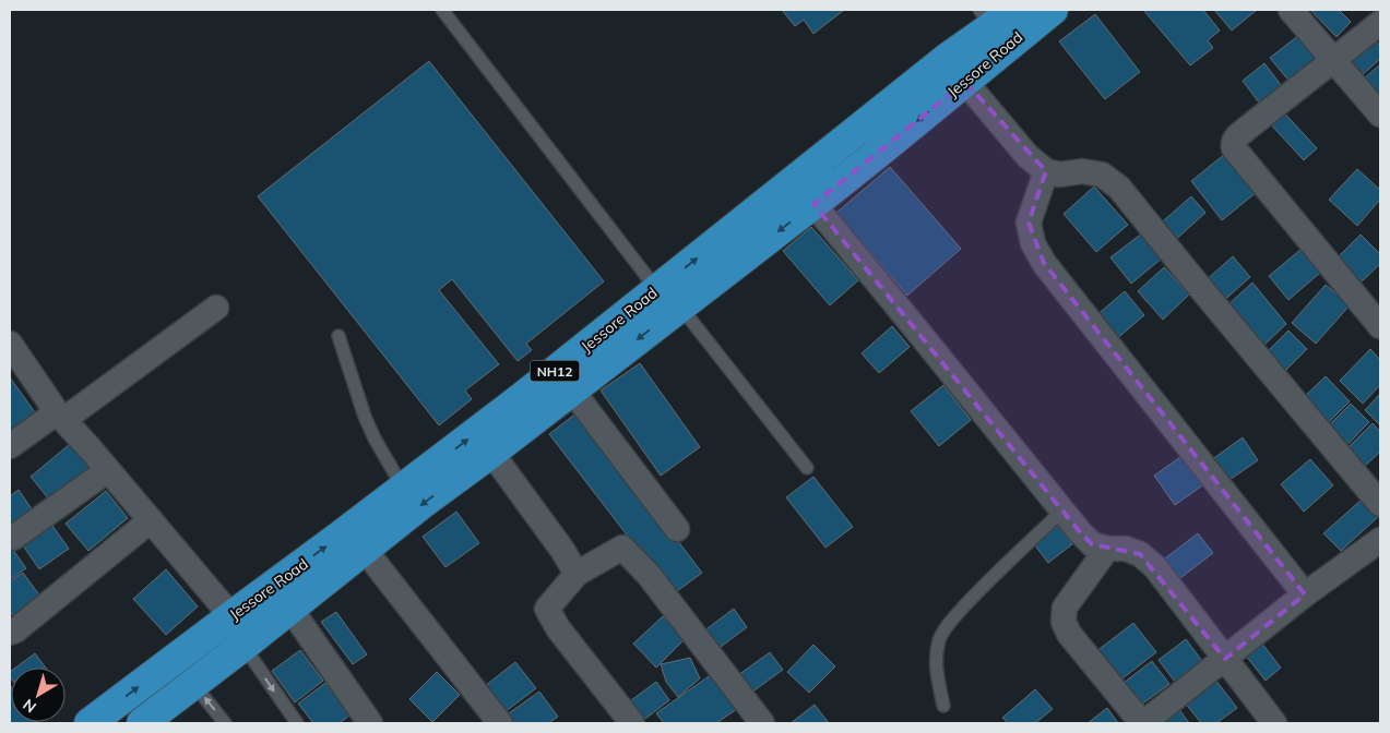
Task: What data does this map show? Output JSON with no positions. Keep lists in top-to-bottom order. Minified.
{"streets":{"highway":["Jessore Road","NH12"]},"north":"bottom left"}
